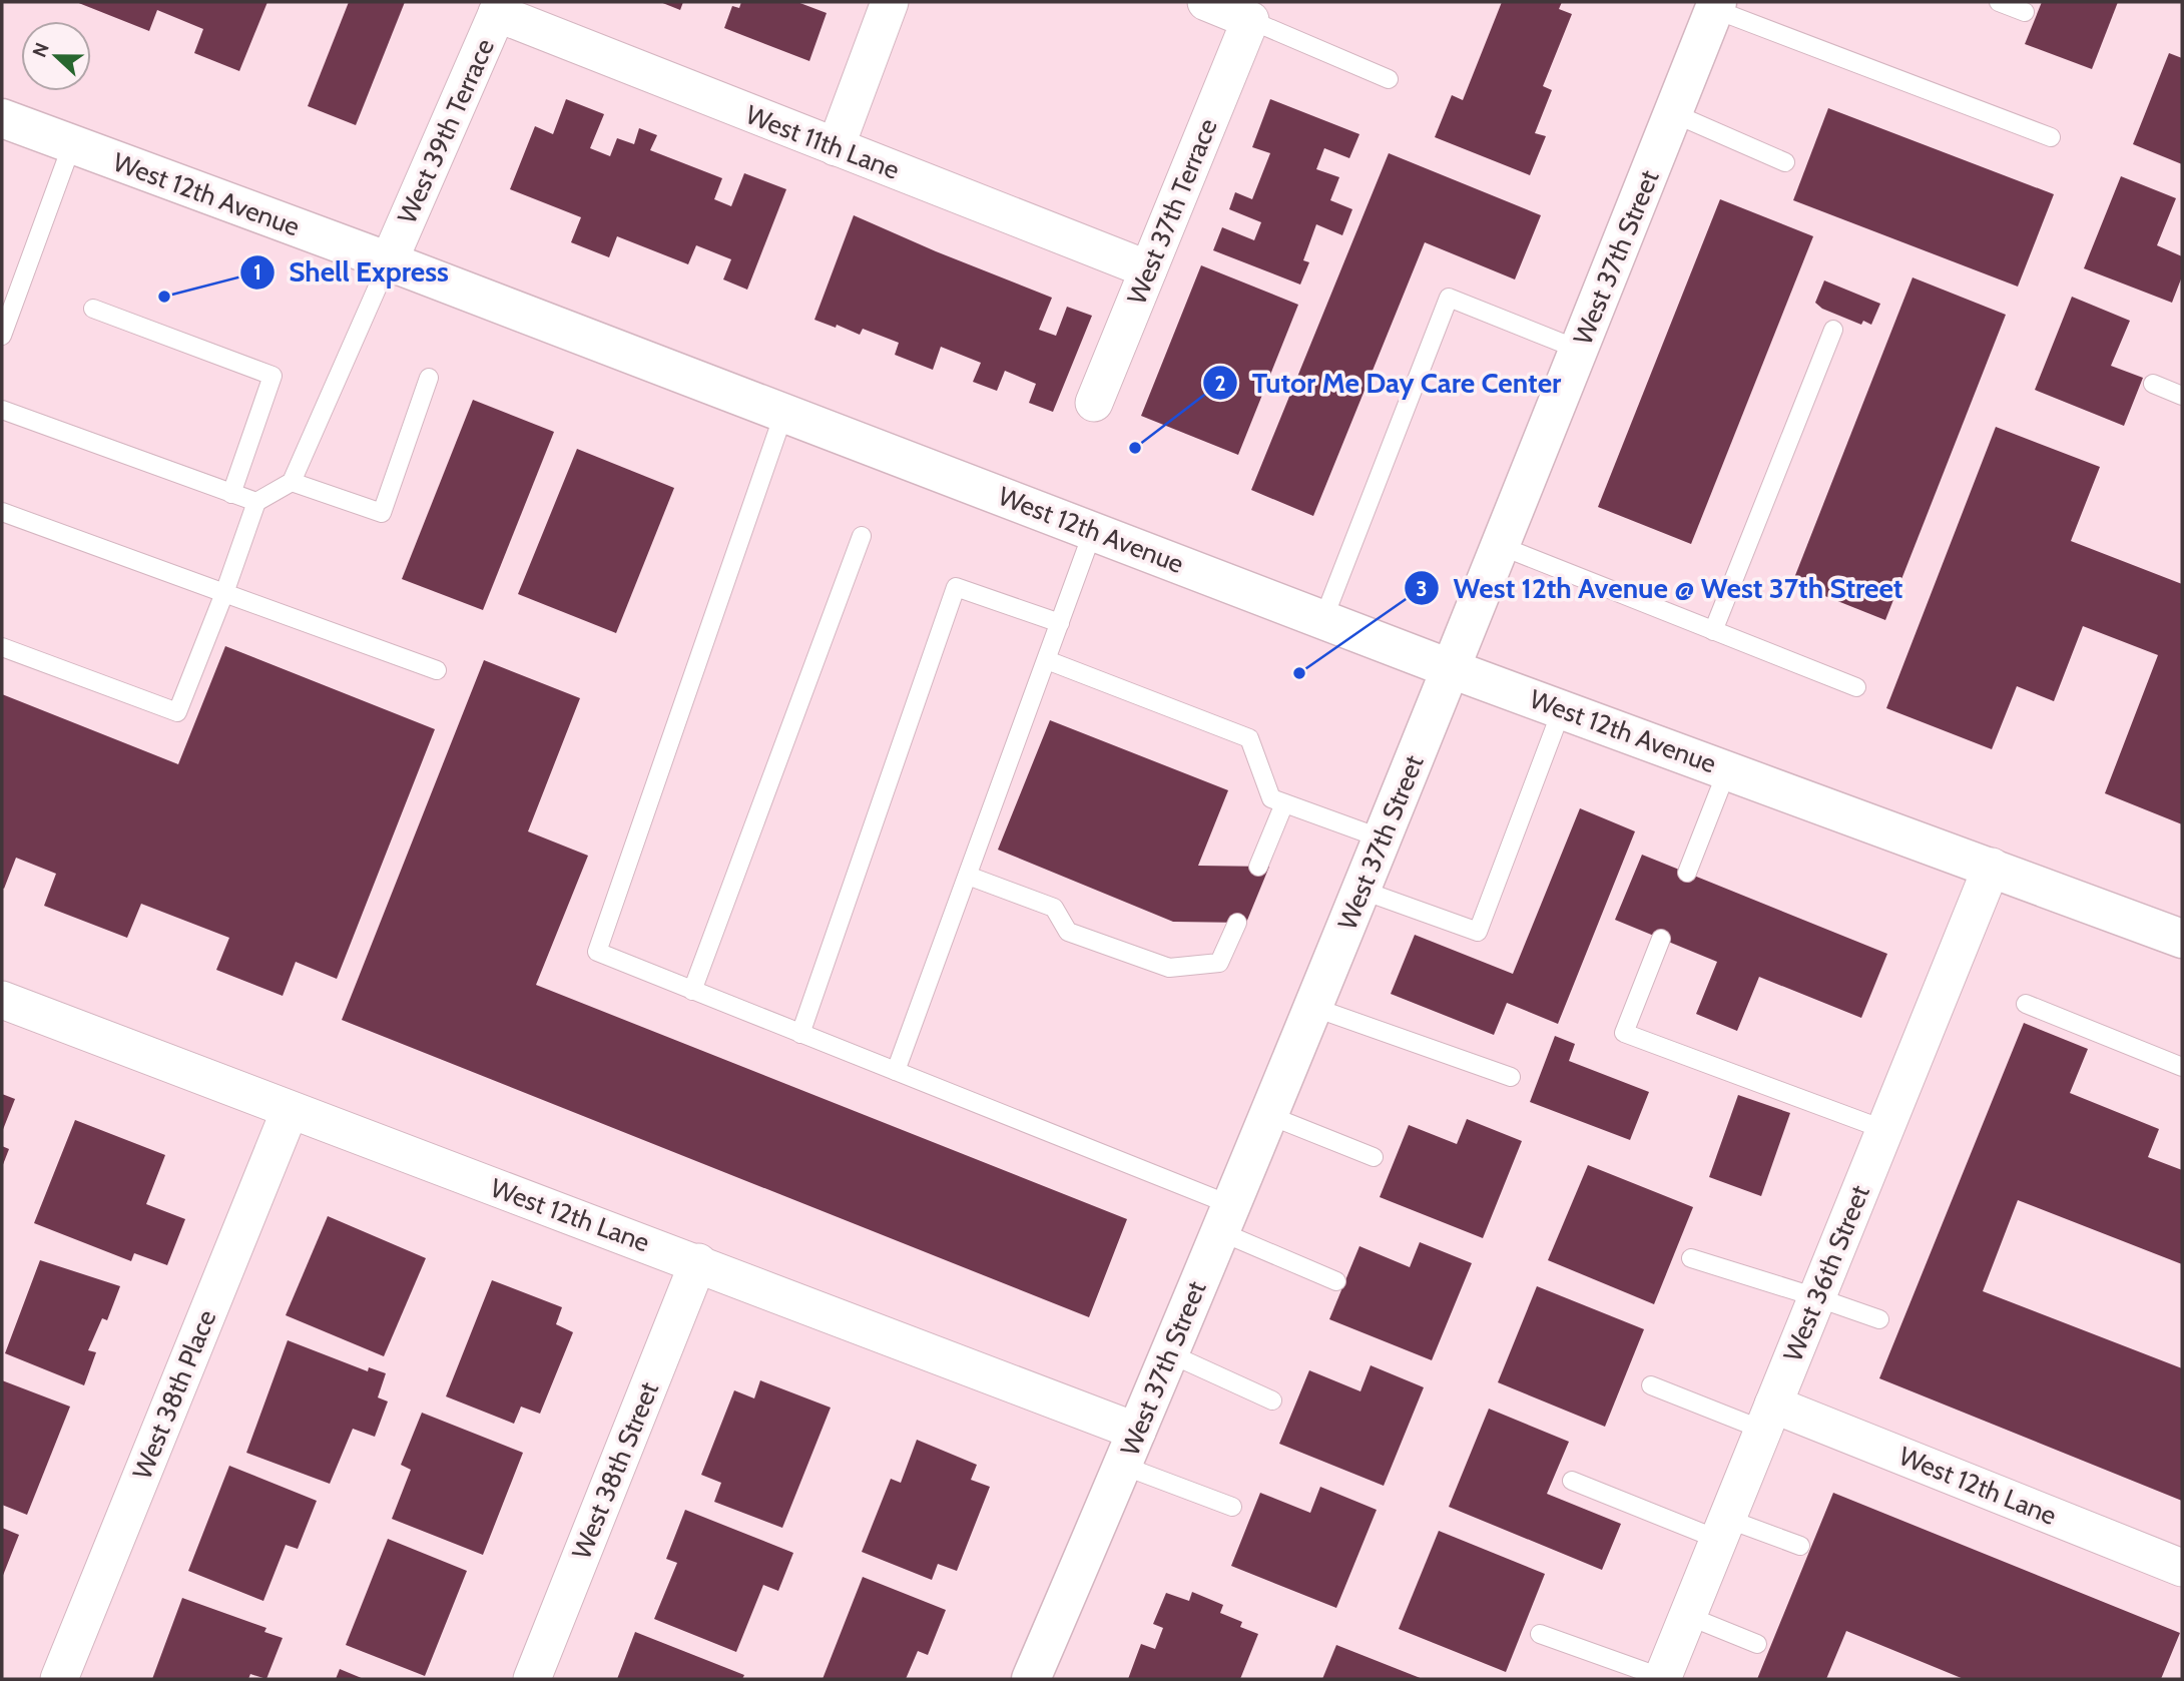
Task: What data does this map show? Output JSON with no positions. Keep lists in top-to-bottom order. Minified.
{"streets":{"main road":["West 12th Avenue","West 37th Street"],"street":["West 39th Terrace","West 11th Lane","West 37th Terrace","West 12th Lane","West 36th Street","West 38th Place","West 38th Street"]},"crossings":[["West 39th Terrace","West 11th Lane"],["West 39th Terrace","West 12th Avenue"],["West 11th Lane","West 37th Terrace"],["West 12th Avenue","West 37th Street"],["West 12th Avenue","West 36th Street"],["West 37th Street","West 12th Lane"],["West 12th Lane","West 36th Street"],["West 12th Lane","West 38th Place"],["West 12th Lane","West 38th Street"]],"places":["Shell Express","Tutor Me Day Care Center","West 12th Avenue @ West 37th Street"],"north":"left"}
